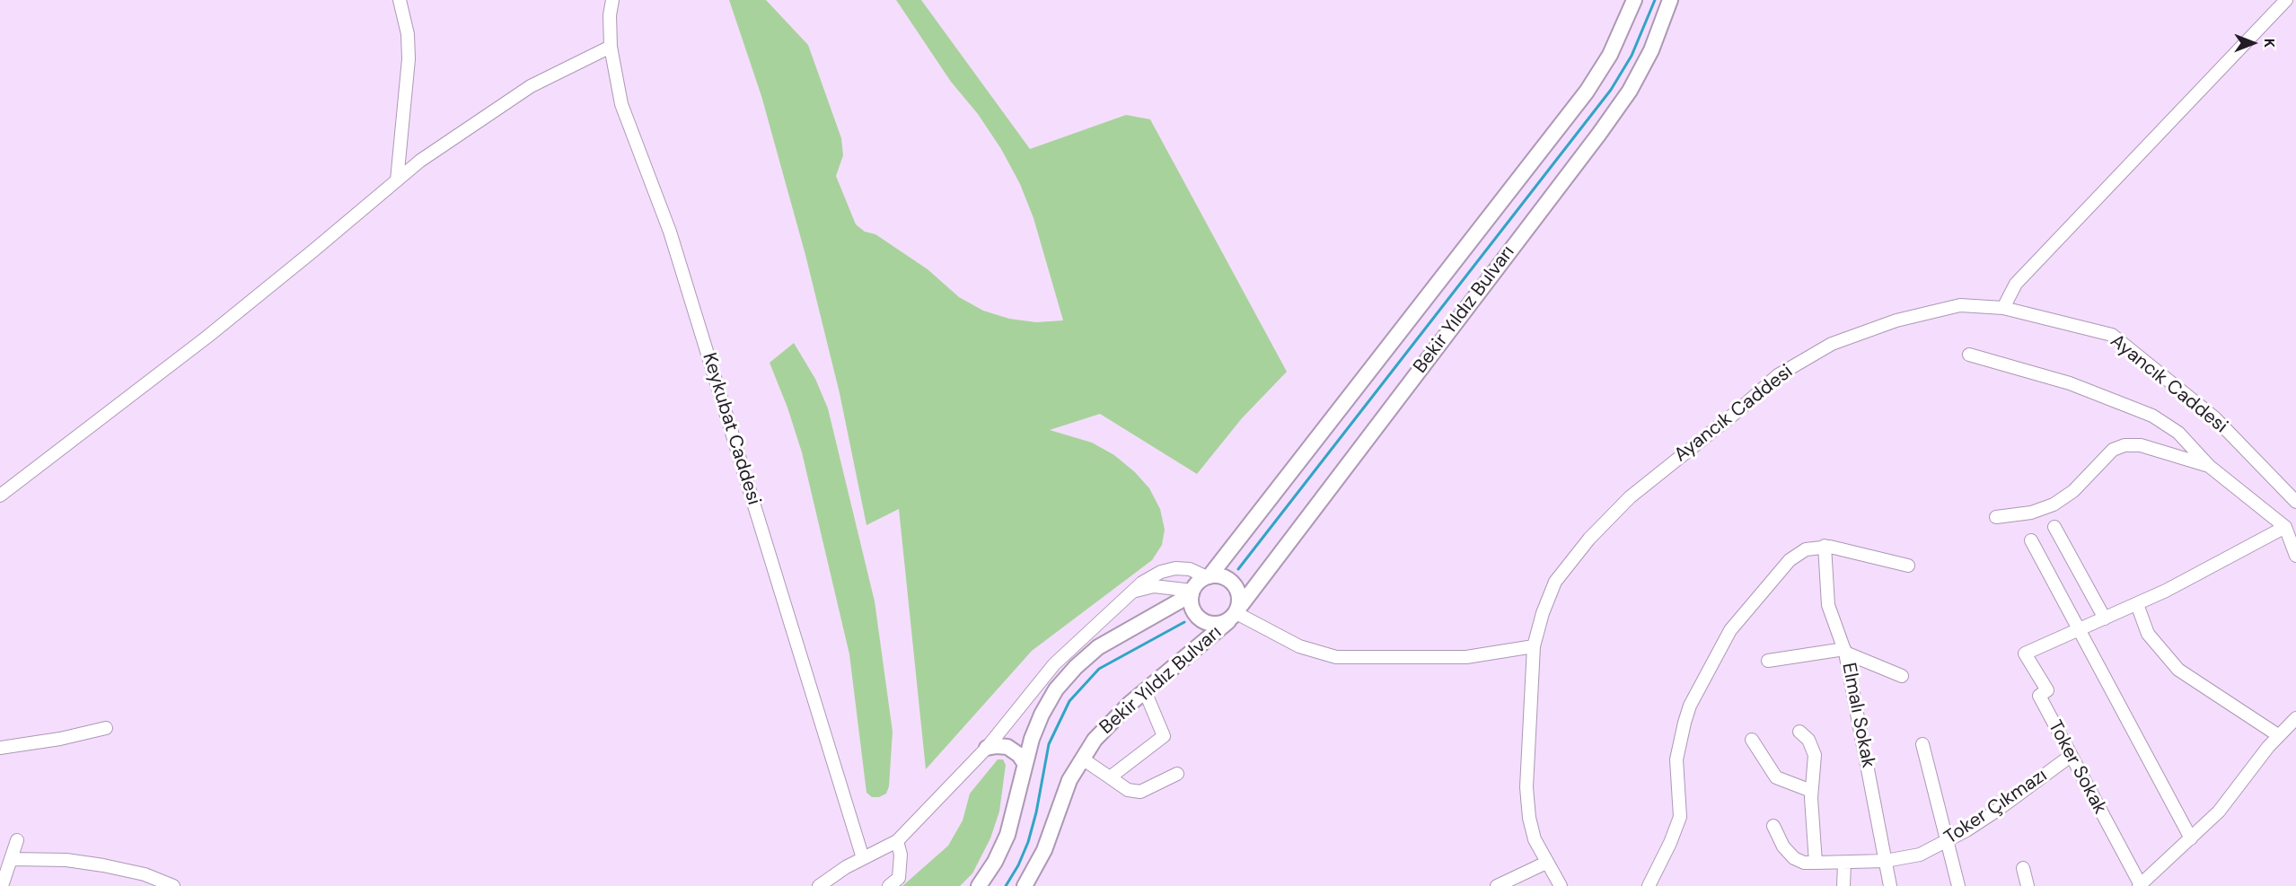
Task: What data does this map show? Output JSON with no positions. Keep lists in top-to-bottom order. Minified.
{"streets":{"main road":["Bekir Yıldız Bulvarı"],"street":["Ayancık Caddesi","Keykubat Caddesi","Elmalı Sokak","Toker Sokak","Toker Çıkmazı"]},"crossings":[["Elmalı Sokak","Toker Çıkmazı"],["Toker Sokak","Toker Çıkmazı"]],"north":"right"}
